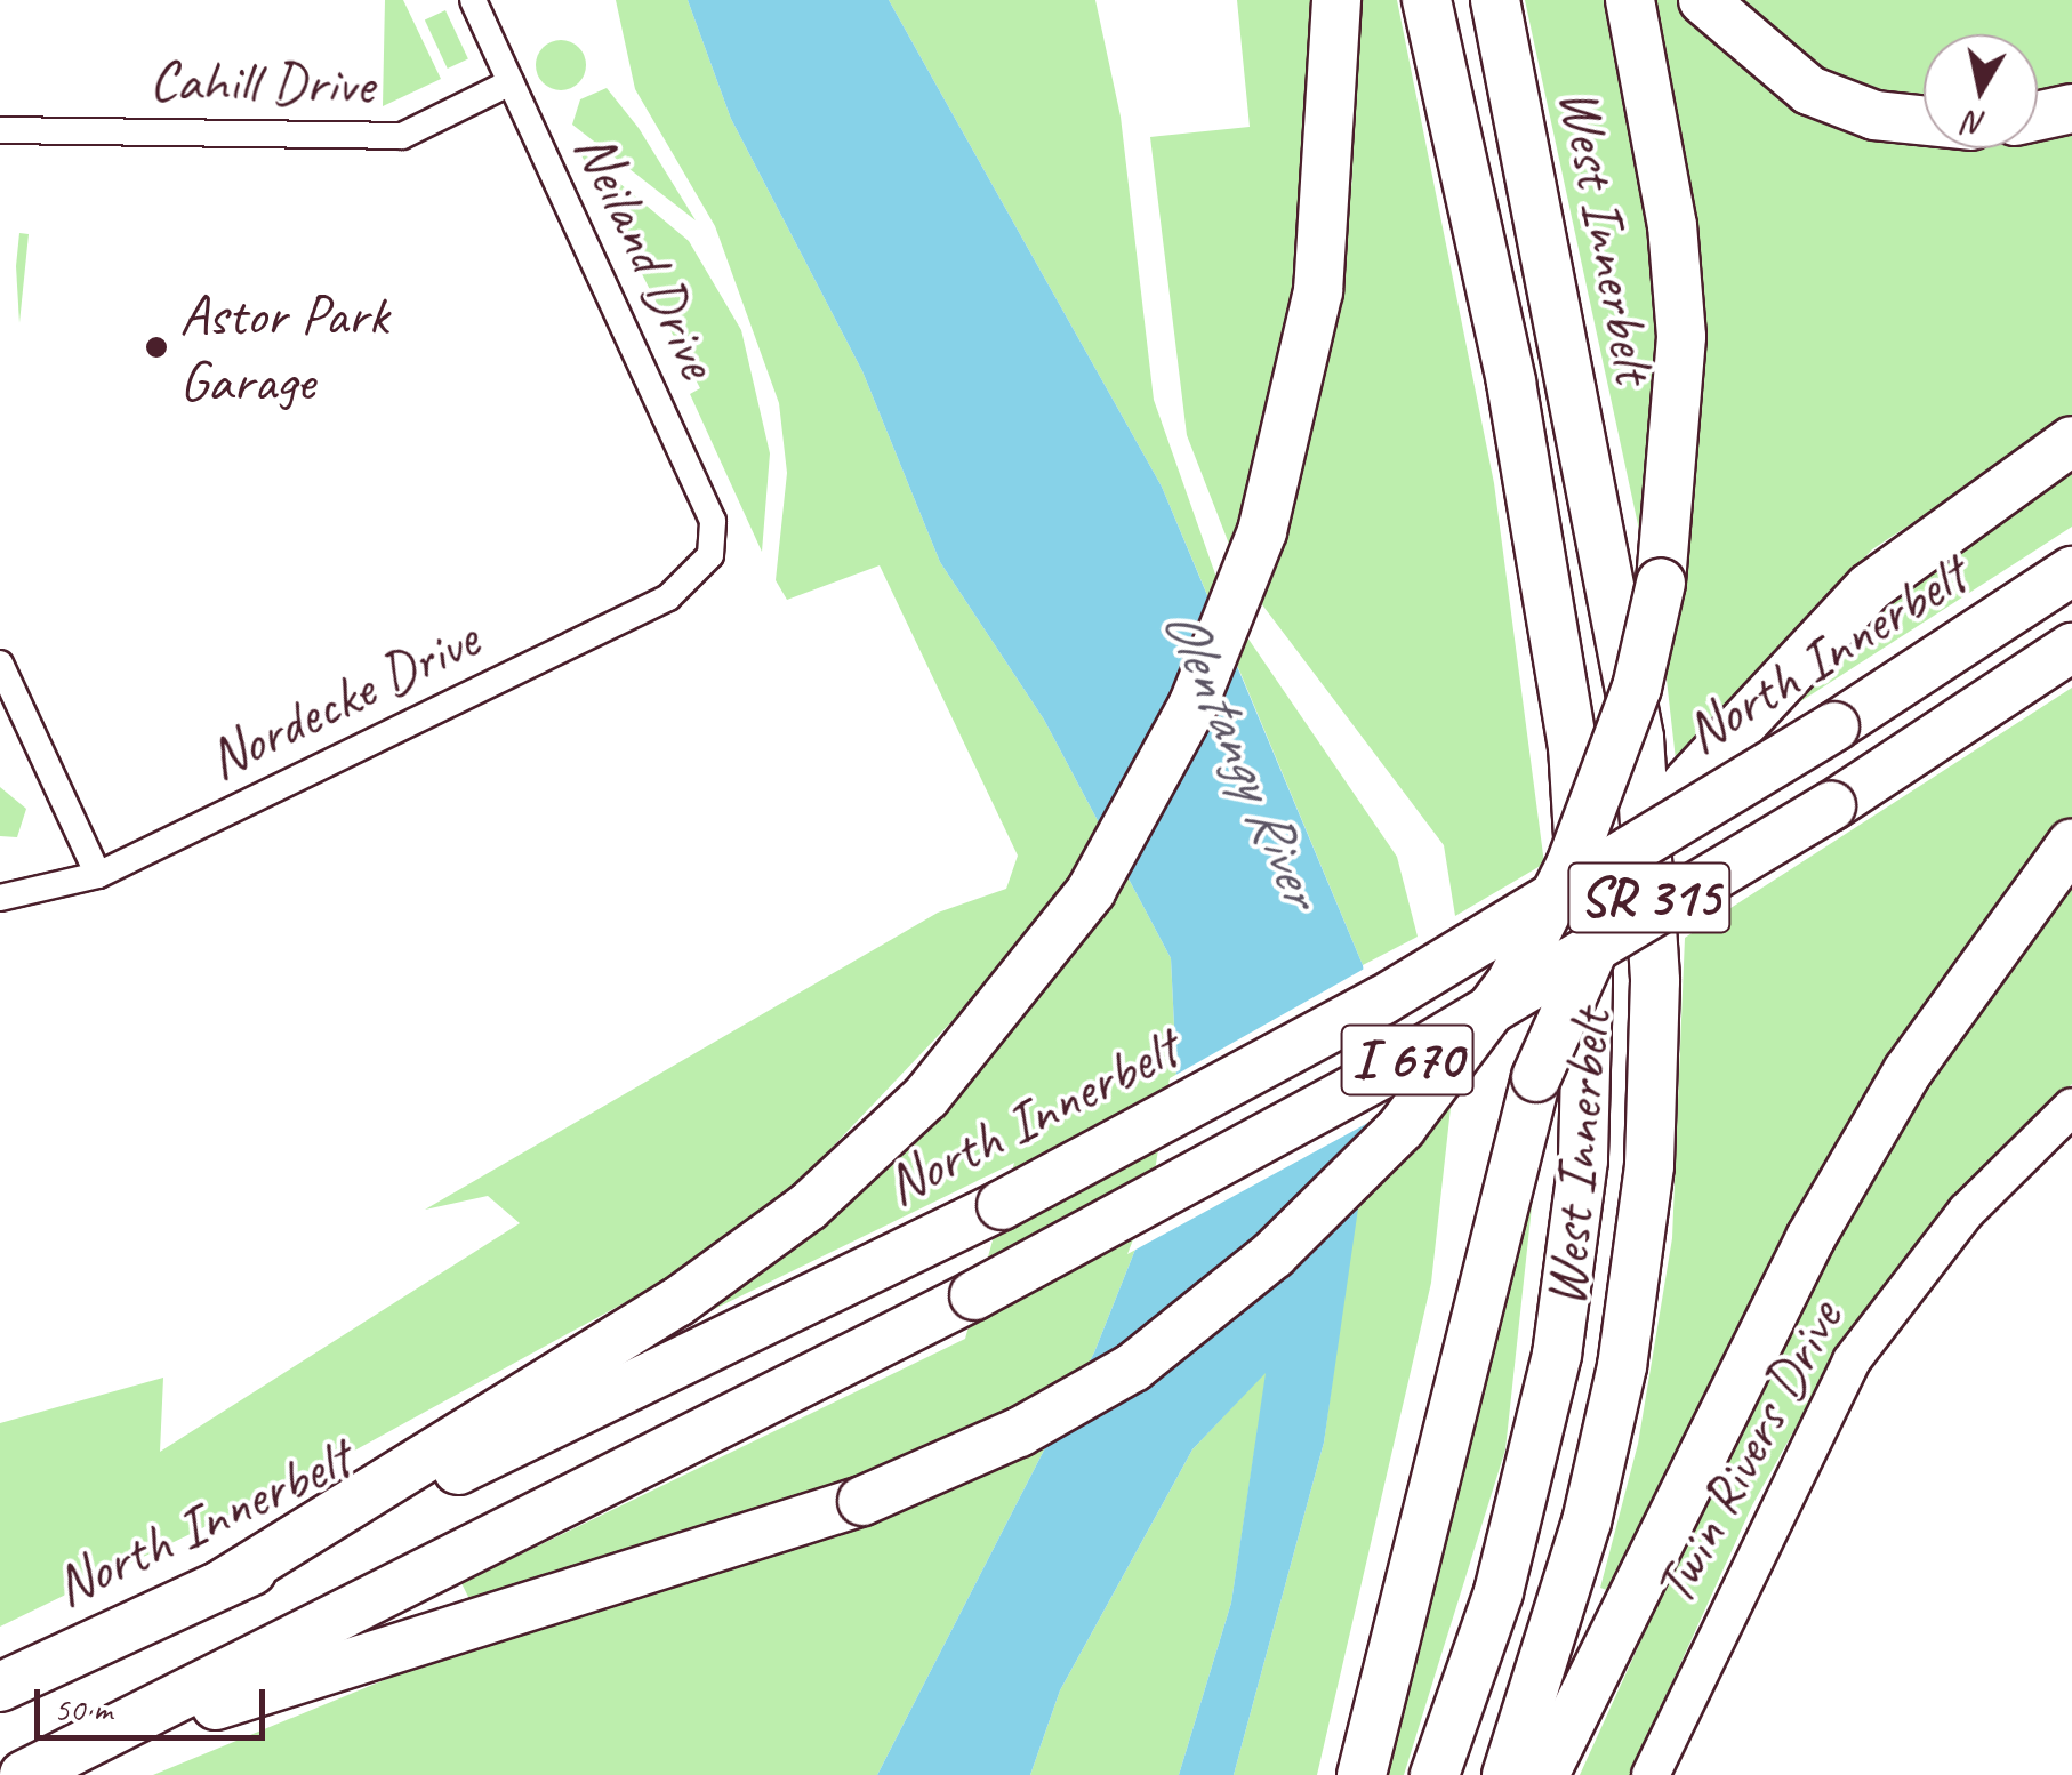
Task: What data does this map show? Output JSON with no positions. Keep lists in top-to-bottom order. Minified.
{"streets":{"highway":["West Innerbelt","North Innerbelt","SR 315","I 670"],"main road":["Twin Rivers Drive"],"street":["Cahill Drive","Neiland Drive","Nordecke Drive"]},"crossings":[["Cahill Drive","Neiland Drive"],["Neiland Drive","Nordecke Drive"]],"water":["Olentangy River"],"places":["Astor Park Garage"],"scale_bar":"50 m","north":"bottom"}
